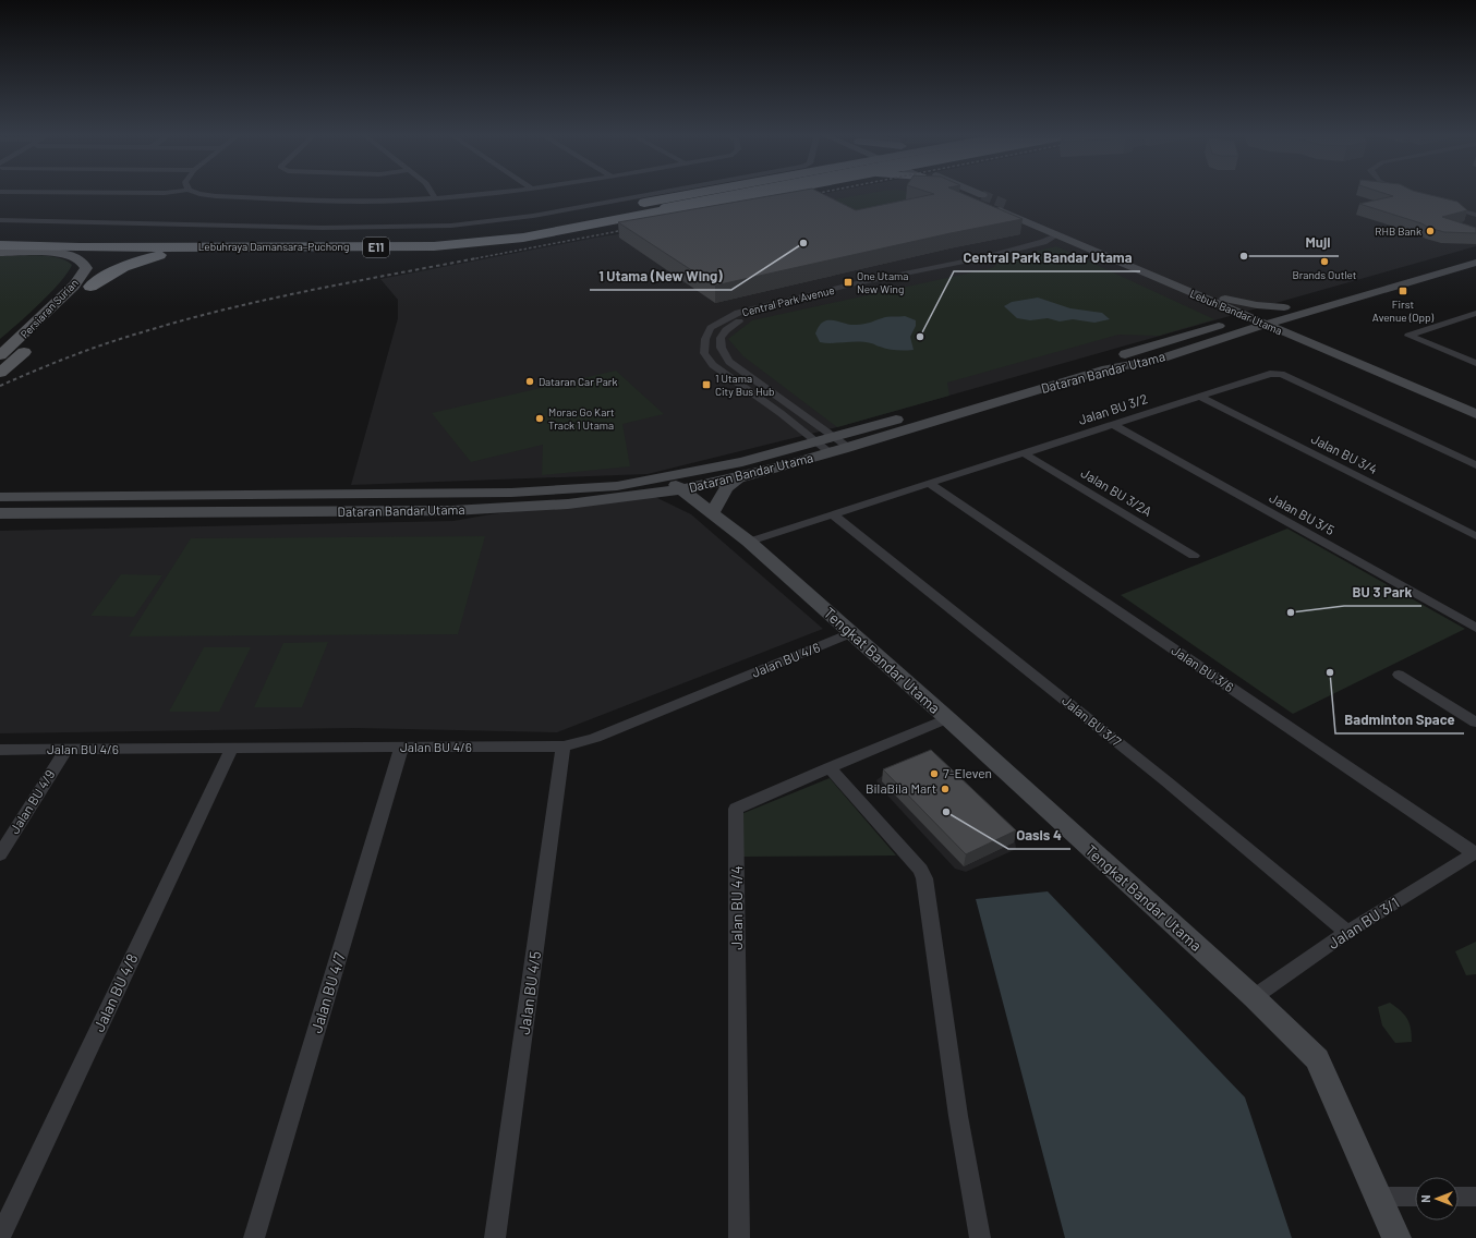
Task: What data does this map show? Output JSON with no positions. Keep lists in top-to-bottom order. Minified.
{"streets":{"highway":["Lebuhraya Damansara–Puchong","E11"],"main road":["Persiaran Surian","Lebuh Bandar Utama","Dataran Bandar Utama","Tengkat Bandar Utama"],"street":["Central Park Avenue","Jalan BU 3/2","Jalan BU 3/4","Jalan BU 3/2A","Jalan BU 3/5","Jalan BU 4/6","Jalan BU 3/6","Jalan BU 3/7","Jalan BU 4/9","Jalan BU 4/4","Jalan BU 3/1","Jalan BU 4/8","Jalan BU 4/7","Jalan BU 4/5"]},"crossings":[["Central Park Avenue","Lebuh Bandar Utama"],["Central Park Avenue","Dataran Bandar Utama"],["Lebuh Bandar Utama","Dataran Bandar Utama"],["Dataran Bandar Utama","Tengkat Bandar Utama"],["Jalan BU 3/2","Jalan BU 3/4"],["Jalan BU 3/2","Jalan BU 3/2A"],["Jalan BU 3/2","Jalan BU 3/5"],["Jalan BU 3/2","Tengkat Bandar Utama"],["Jalan BU 3/2","Jalan BU 3/6"],["Jalan BU 3/2","Jalan BU 3/7"],["Jalan BU 4/6","Tengkat Bandar Utama"],["Jalan BU 4/6","Jalan BU 4/9"],["Jalan BU 4/6","Jalan BU 4/8"],["Jalan BU 4/6","Jalan BU 4/7"],["Jalan BU 4/6","Jalan BU 4/5"],["Tengkat Bandar Utama","Jalan BU 4/4"],["Tengkat Bandar Utama","Jalan BU 3/1"],["Jalan BU 3/6","Jalan BU 3/1"],["Jalan BU 3/7","Jalan BU 3/1"]],"places":{"other":["RHB Bank","1 Utama (New Wing)","Muji","Brands Outlet","Central Park Bandar Utama","Dataran Car Park","Morac Go Kart Track 1 Utama","BU 3 Park","Badminton Space","7-Eleven","BilaBila Mart","Oasis 4"],"transit":["One Utama New Wing","First Avenue (Opp)","1 Utama City Bus Hub"]},"north":"left"}
